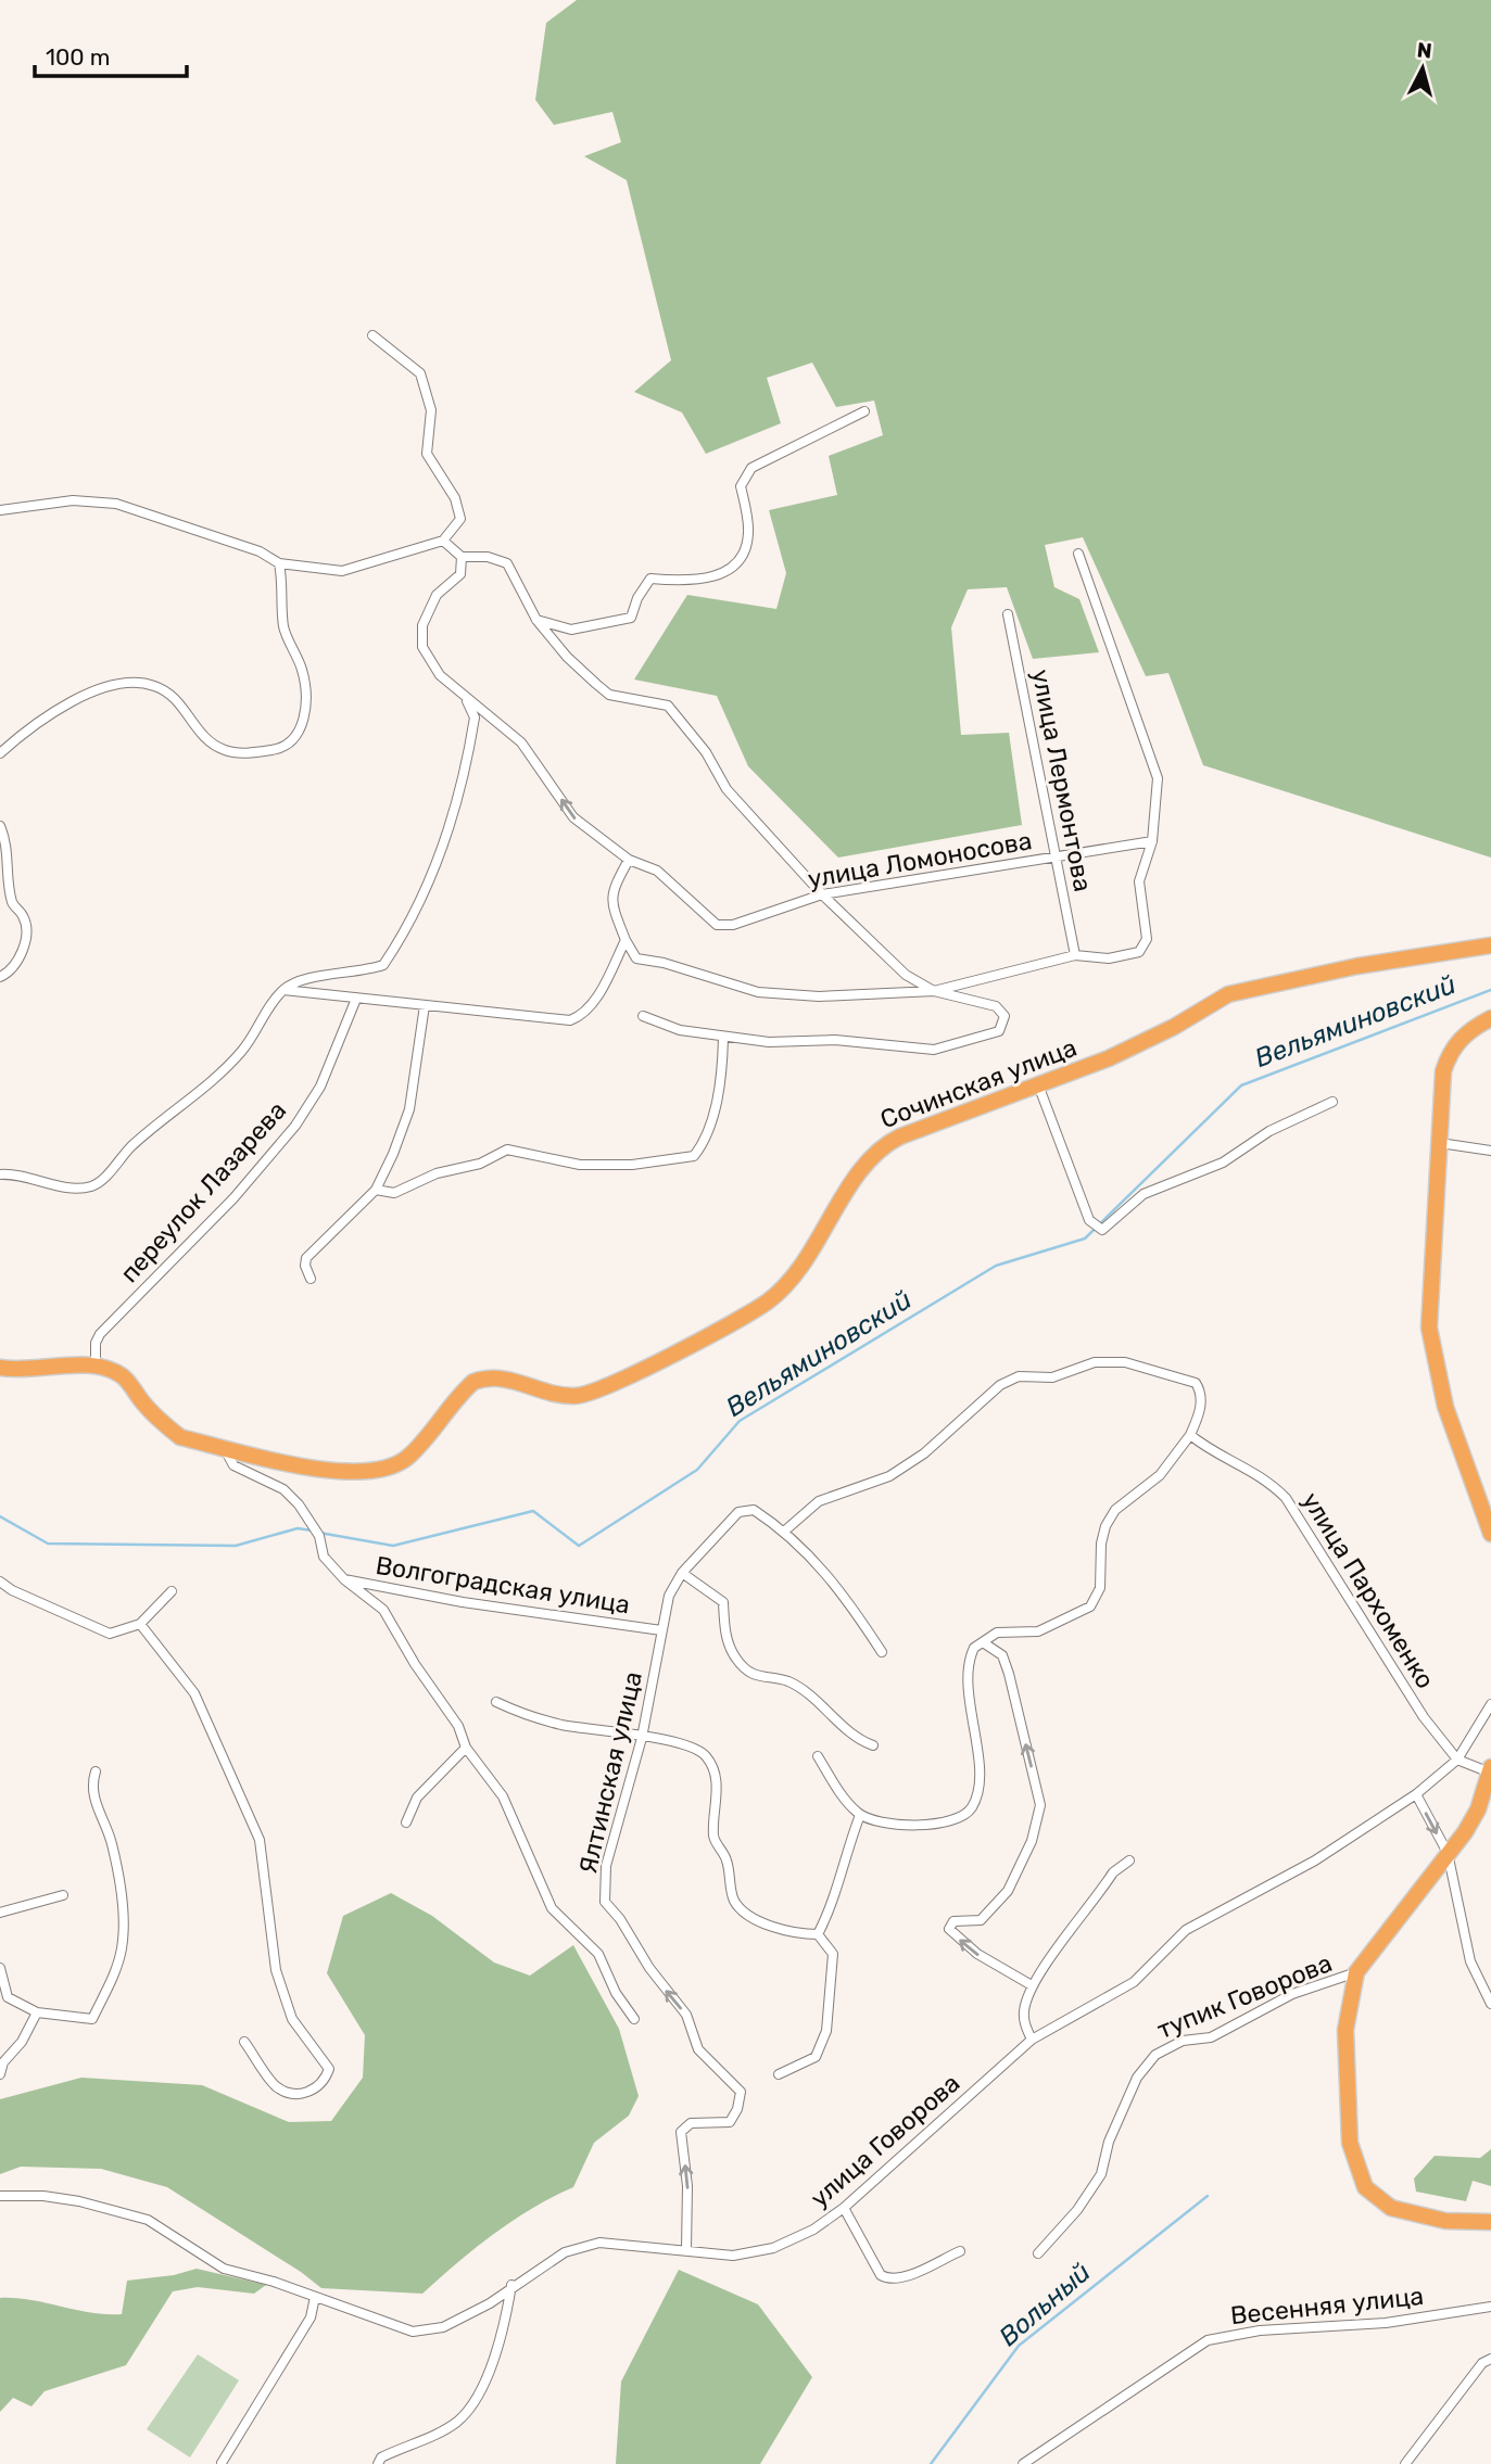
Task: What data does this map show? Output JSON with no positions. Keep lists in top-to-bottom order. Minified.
{"streets":{"highway":["Сочинская улица"],"street":["улица Лермонтова","улица Ломоносова","переулок Лазарева","Волгоградская улица","улица Пархоменко","Ялтинская улица","тупик Говорова","улица Говорова","Весенняя улица"]},"crossings":[["улица Лермонтова","улица Ломоносова"],["Сочинская улица","переулок Лазарева"],["Сочинская улица","Волгоградская улица"],["Волгоградская улица","Ялтинская улица"],["улица Пархоменко","улица Говорова"],["Ялтинская улица","улица Говорова"]],"one_way":["Ялтинская улица"],"water":["Вельяминовский","Вольный"],"scale_bar":"100 m","north":"top"}
